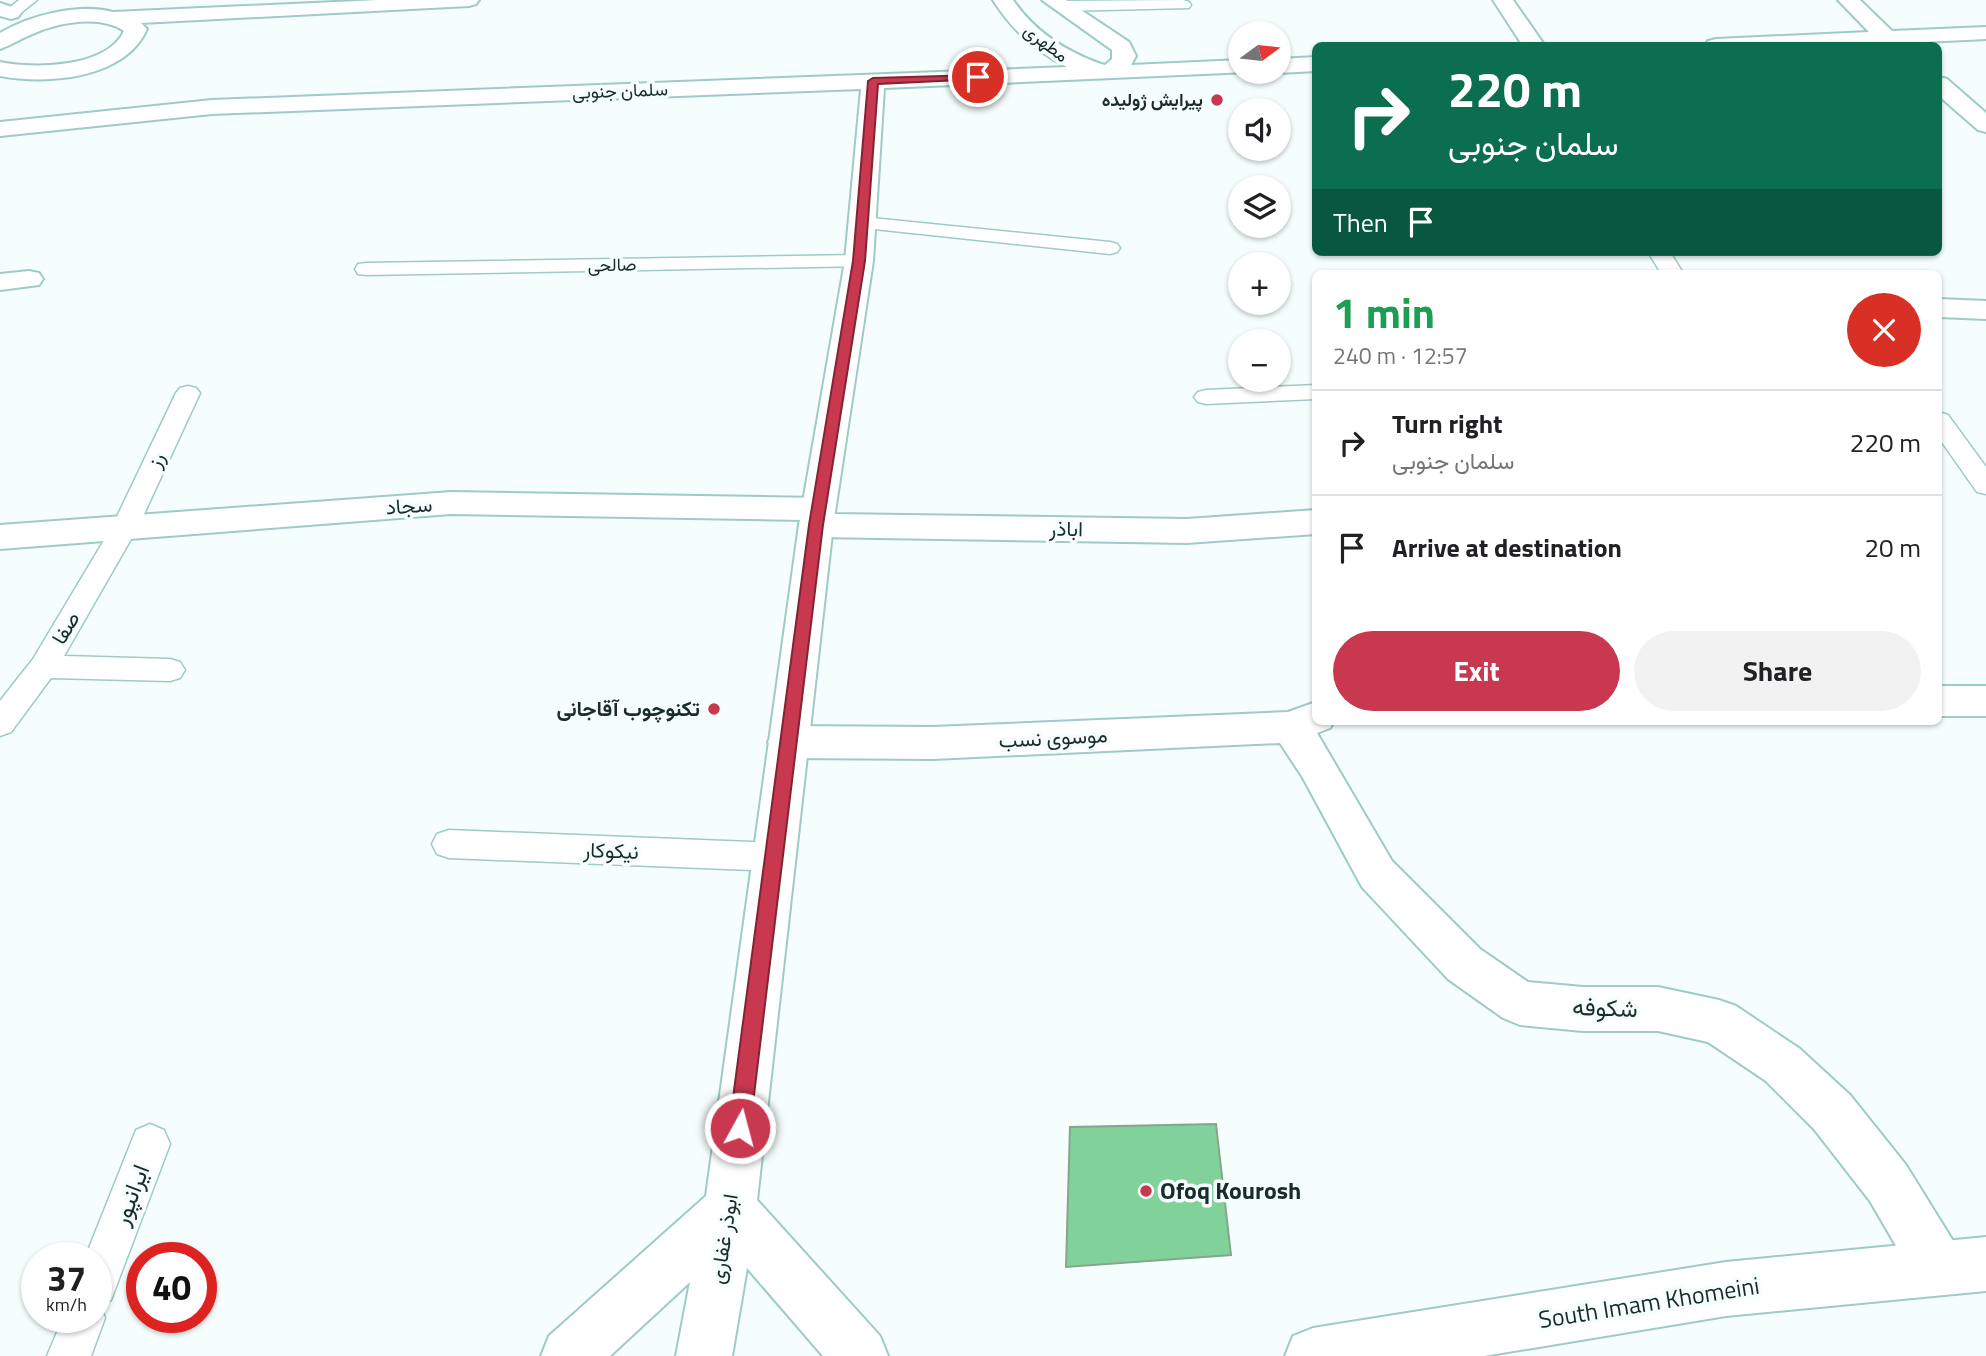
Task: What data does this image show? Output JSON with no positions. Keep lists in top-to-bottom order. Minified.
{"streets":{"street":["مطهری","سلمان جنوبی","سجاد","اباذر","موسوی نسب","شکوفه","ابوذر غفاری","South Imam Khomeini"],"lane":["صالحی","رز","صفا","نیکوکار","ایرانپور"]},"crossings":[["مطهری","سلمان جنوبی"],["سلمان جنوبی","ابوذر غفاری"],["صالحی","ابوذر غفاری"],["رز","سجاد"],["رز","صفا"],["سجاد","اباذر"],["سجاد","صفا"],["سجاد","ابوذر غفاری"],["اباذر","ابوذر غفاری"],["موسوی نسب","شکوفه"],["موسوی نسب","ابوذر غفاری"],["نیکوکار","ابوذر غفاری"],["شکوفه","South Imam Khomeini"]],"places":["پیرایش ژولیده","تکنوچوب آقاجانی","Ofoq Kourosh"],"north":"right","page":{"map_buttons":["+","−"],"turn":["220 m","سلمان جنوبی"],"then":"Then","heading":["1 min","240 m · 12:57"],"list":[{"name":"Turn right","note":"سلمان جنوبی","value":"220 m"},{"name":"Arrive at destination","value":"20 m"}],"buttons":["Exit","Share"],"speed":"37 km/h","limit":"40"}}
